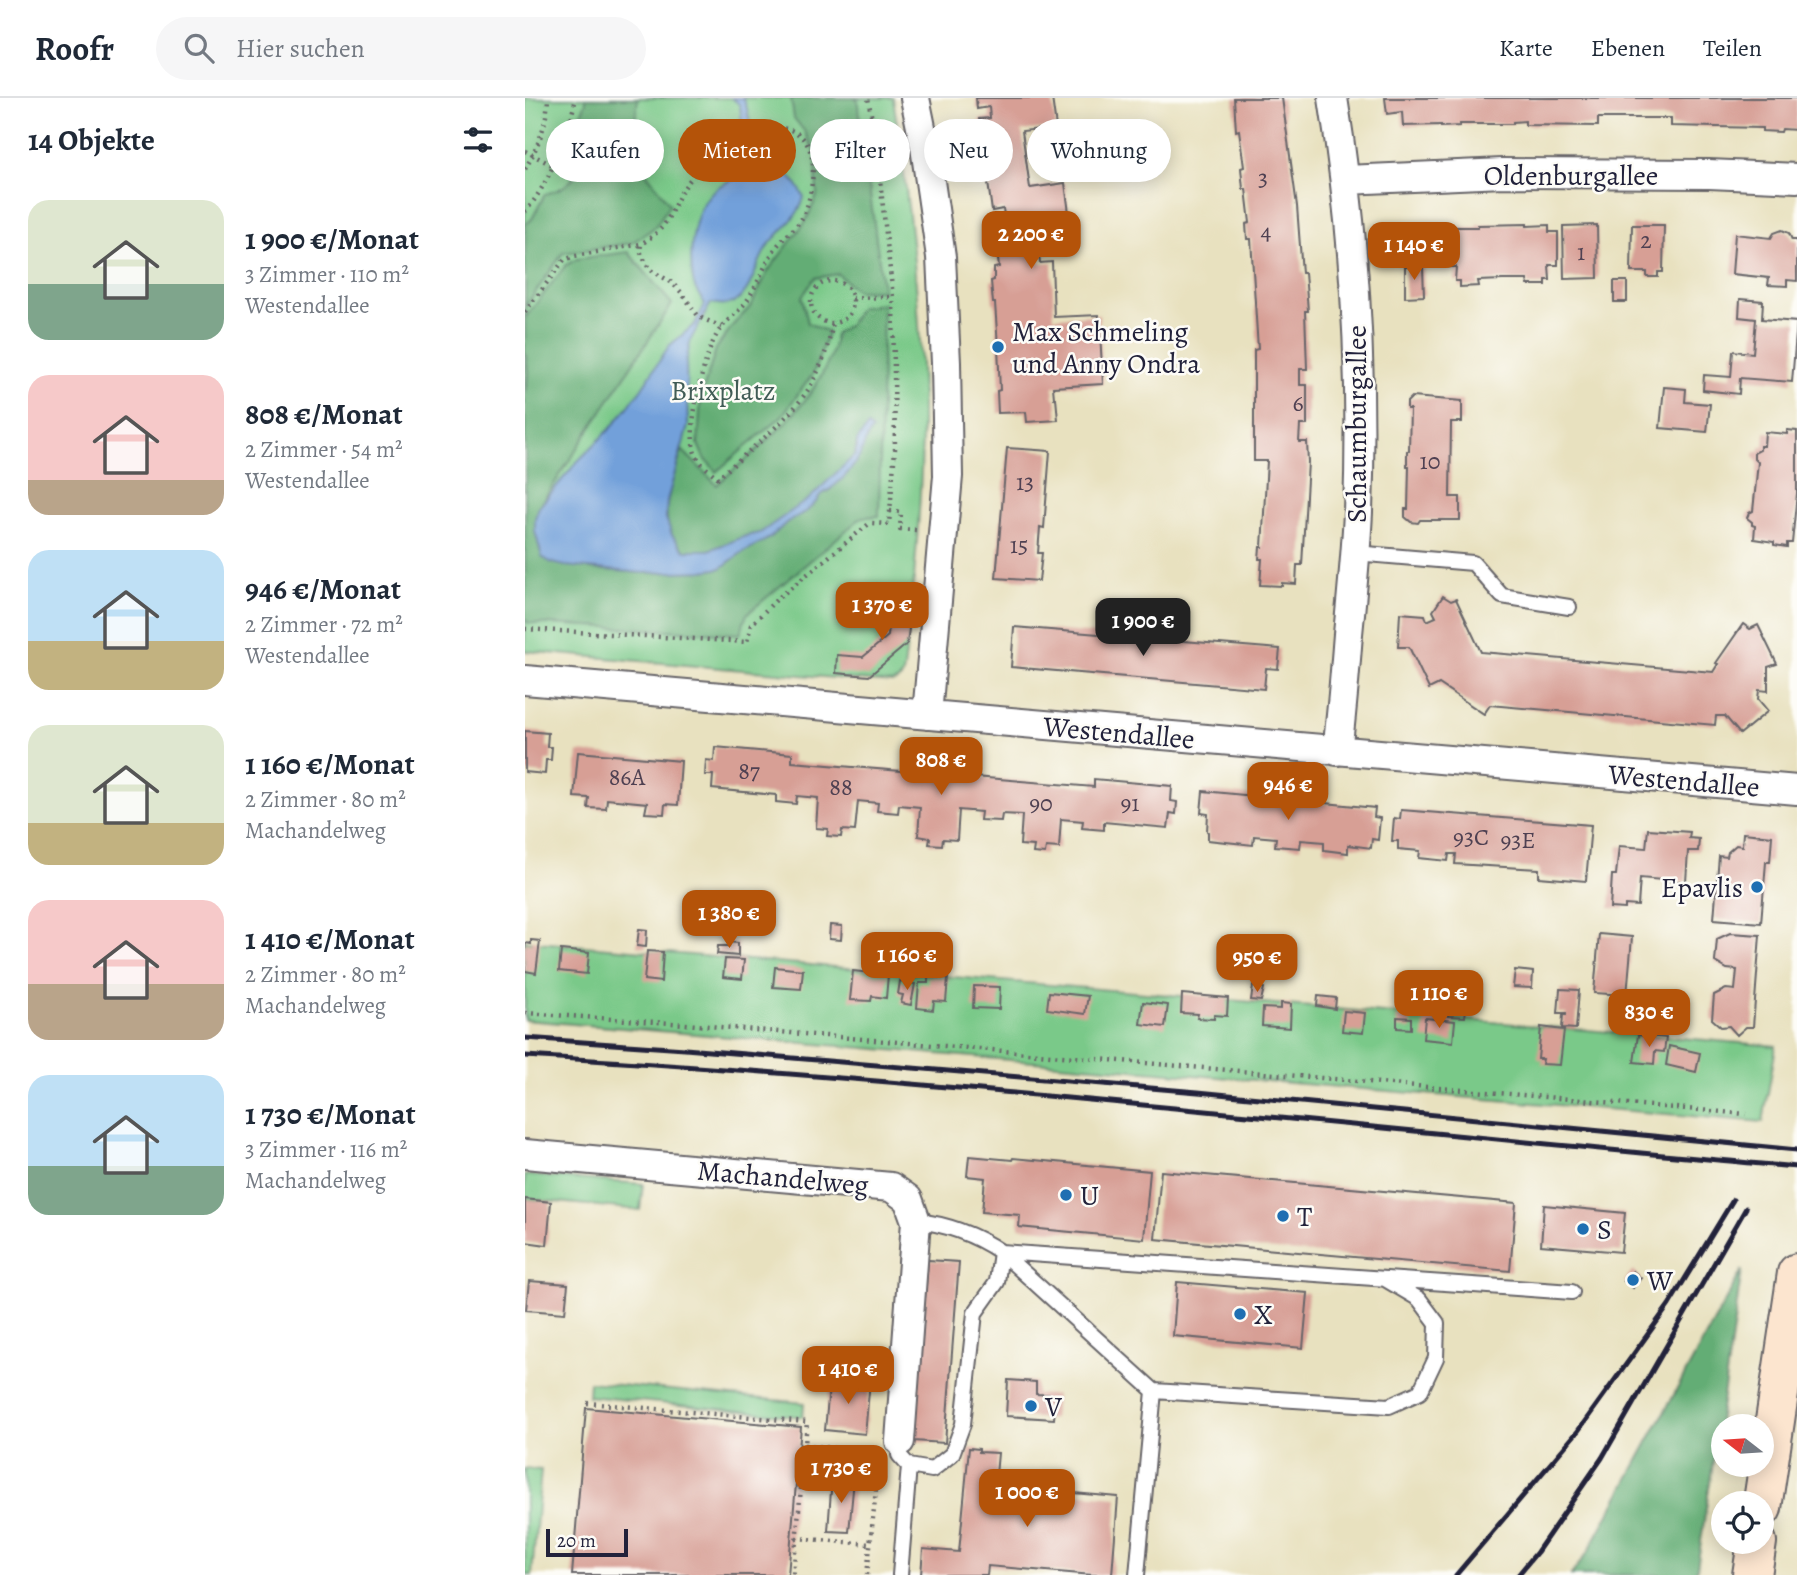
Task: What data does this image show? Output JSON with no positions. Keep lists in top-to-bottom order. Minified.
{"streets":{"street":["Oldenburgallee","Schaumburgallee","Westendallee","Machandelweg"]},"crossings":[["Oldenburgallee","Schaumburgallee"],["Schaumburgallee","Westendallee"]],"parks":["Brixplatz"],"places":["Max Schmeling und Anny Ondra","Epavlis","U","T","S","W","X","V"],"house_numbers":["3","4","2","1","6","10","13","15","87","86A","88","90","91","93C","93E"],"scale_bar":"20 m","north":"left","page":{"header":"Roofr","search":"Hier suchen","nav":["Karte","Ebenen","Teilen"],"heading":"14 Objekte","chip":["Kaufen","Mieten","Filter","Neu","Wohnung"],"list":[{"name":"1 900 €/Monat","note":"3 Zimmer · 110 m² · Westendallee"},{"name":"808 €/Monat","note":"2 Zimmer · 54 m² · Westendallee"},{"name":"946 €/Monat","note":"2 Zimmer · 72 m² · Westendallee"},{"name":"1 160 €/Monat","note":"2 Zimmer · 80 m² · Machandelweg"},{"name":"1 410 €/Monat","note":"2 Zimmer · 80 m² · Machandelweg"},{"name":"1 730 €/Monat","note":"3 Zimmer · 116 m² · Machandelweg"}],"price":["2 200 €","1 140 €","1 370 €","1 900 €","808 €","946 €","1 380 €","1 160 €","950 €","1 110 €","830 €","1 410 €","1 730 €","1 000 €"],"scale":"20 m"}}
